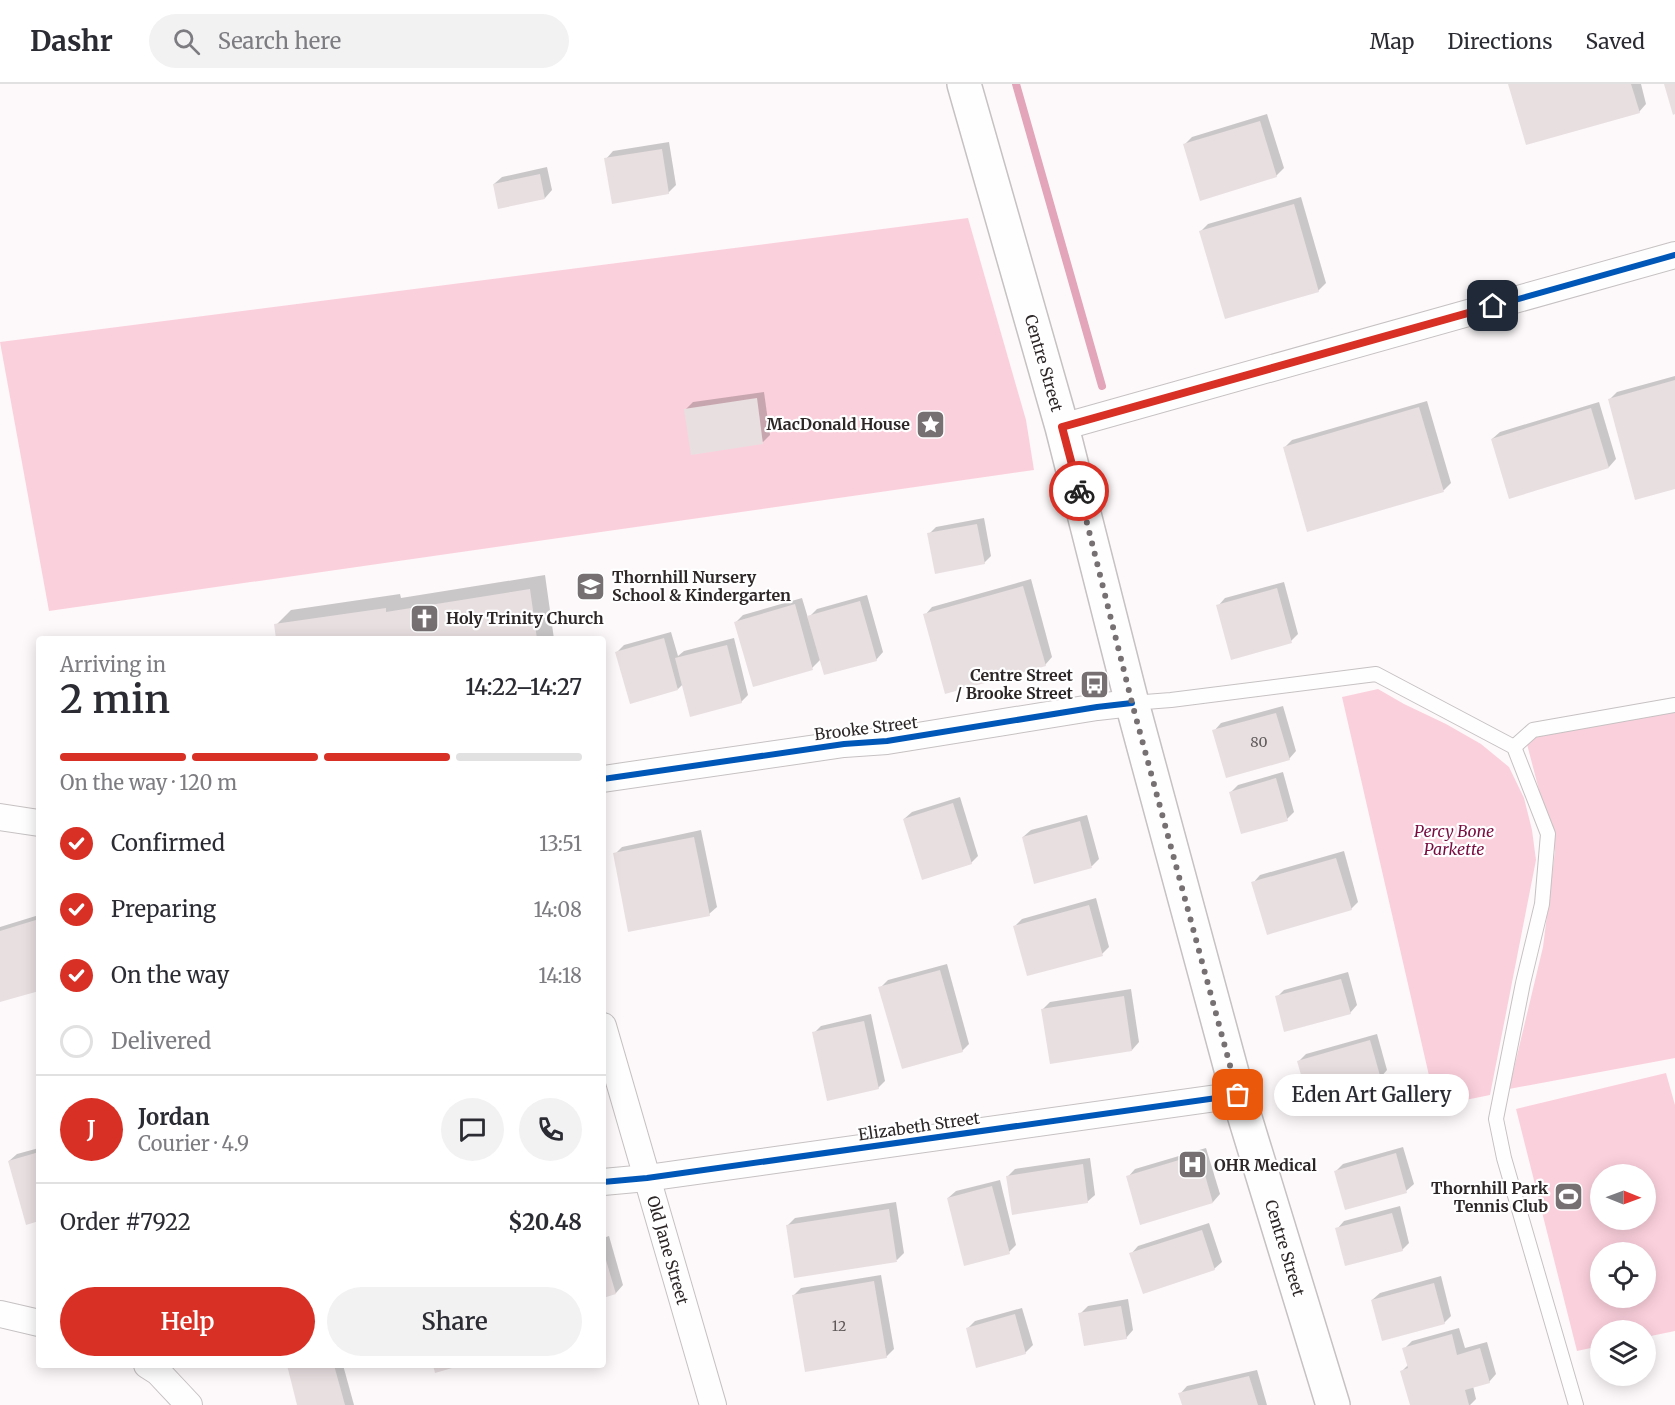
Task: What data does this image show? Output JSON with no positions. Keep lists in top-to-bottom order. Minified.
{"streets":{"main road":["Centre Street"],"street":["Brooke Street","Elizabeth Street","Old Jane Street"]},"crossings":[["Centre Street","Brooke Street"],["Centre Street","Elizabeth Street"],["Elizabeth Street","Old Jane Street"]],"parks":["Percy Bone Parkette"],"places":{"place":["MacDonald House"],"school or university":["Thornhill Nursery School & Kindergarten"],"church":["Holy Trinity Church"],"bus stop":["Centre Street / Brooke Street"],"other":["Eden Art Gallery"],"hospital":["OHR Medical"],"sports":["Thornhill Park Tennis Club"]},"house_numbers":["80","12"],"north":"right","page":{"header":"Dashr","search":"Search here","nav":["Map","Directions","Saved"],"heading":["2 min","Arriving in","14:22–14:27"],"panel":["Jordan","Courier · 4.9","Order #7922","$20.48"],"bar":"On the way · 120 m","list":[["Confirmed","13:51"],["Preparing","14:08"],["On the way","14:18"],"Delivered"],"bubble":"Eden Art Gallery","round":"J","buttons":["Help","Share"]}}
